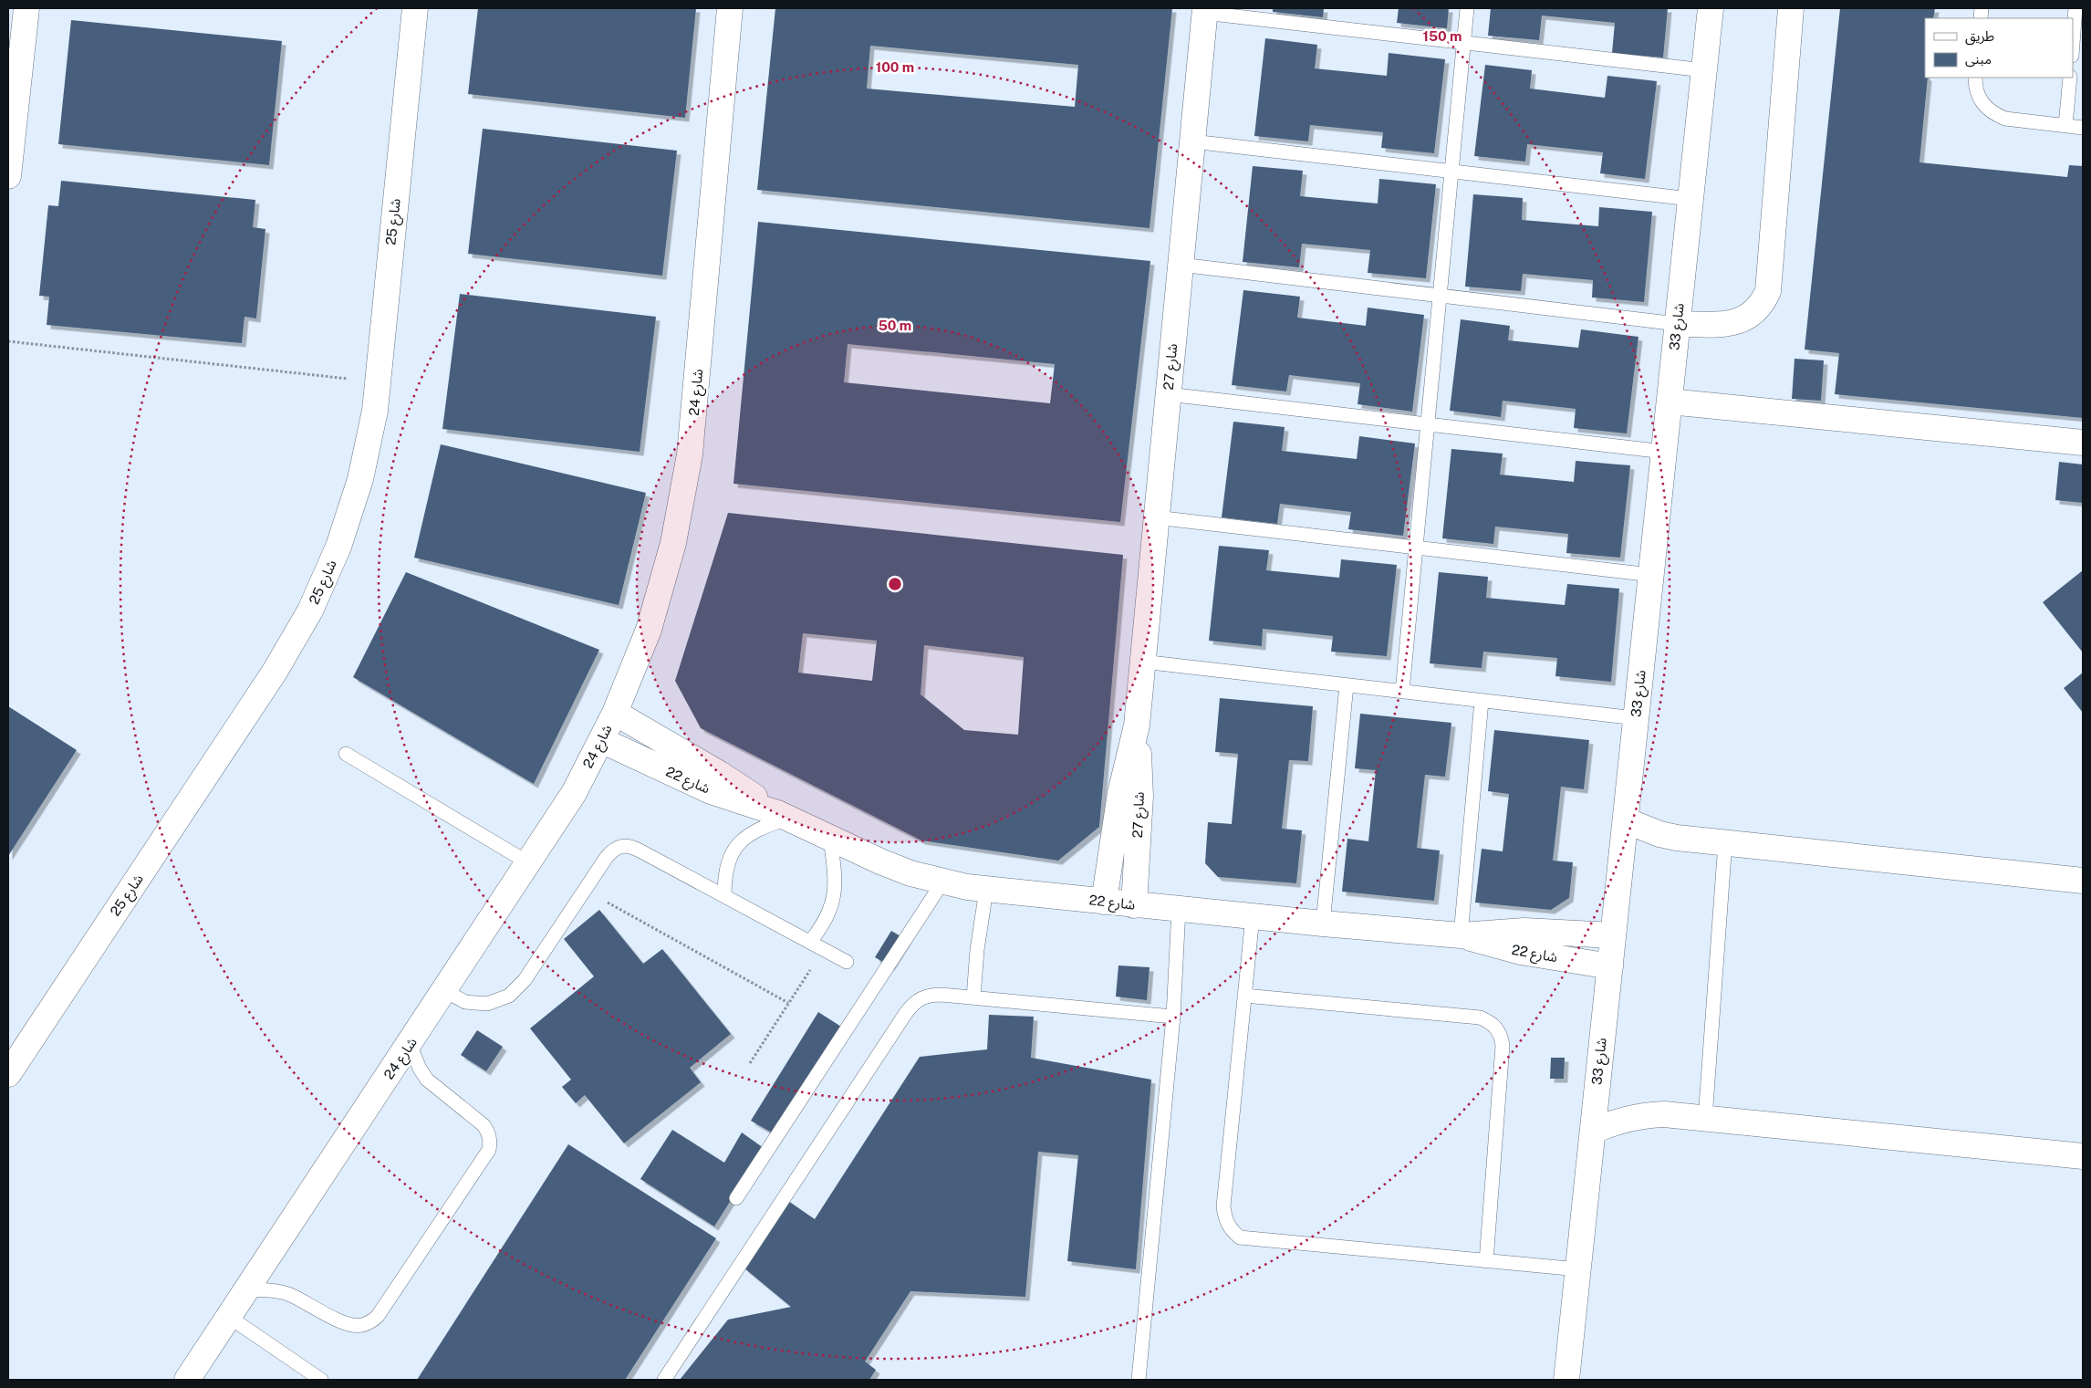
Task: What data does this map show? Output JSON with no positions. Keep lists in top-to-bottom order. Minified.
{"streets":{"street":["شارع 25","شارع 33","شارع 27","شارع 24","شارع 22"]},"crossings":[["شارع 33","شارع 22"],["شارع 27","شارع 22"],["شارع 24","شارع 22"]],"legend":["طريق","مبنى"],"rings":["150 m","100 m","50 m"]}
